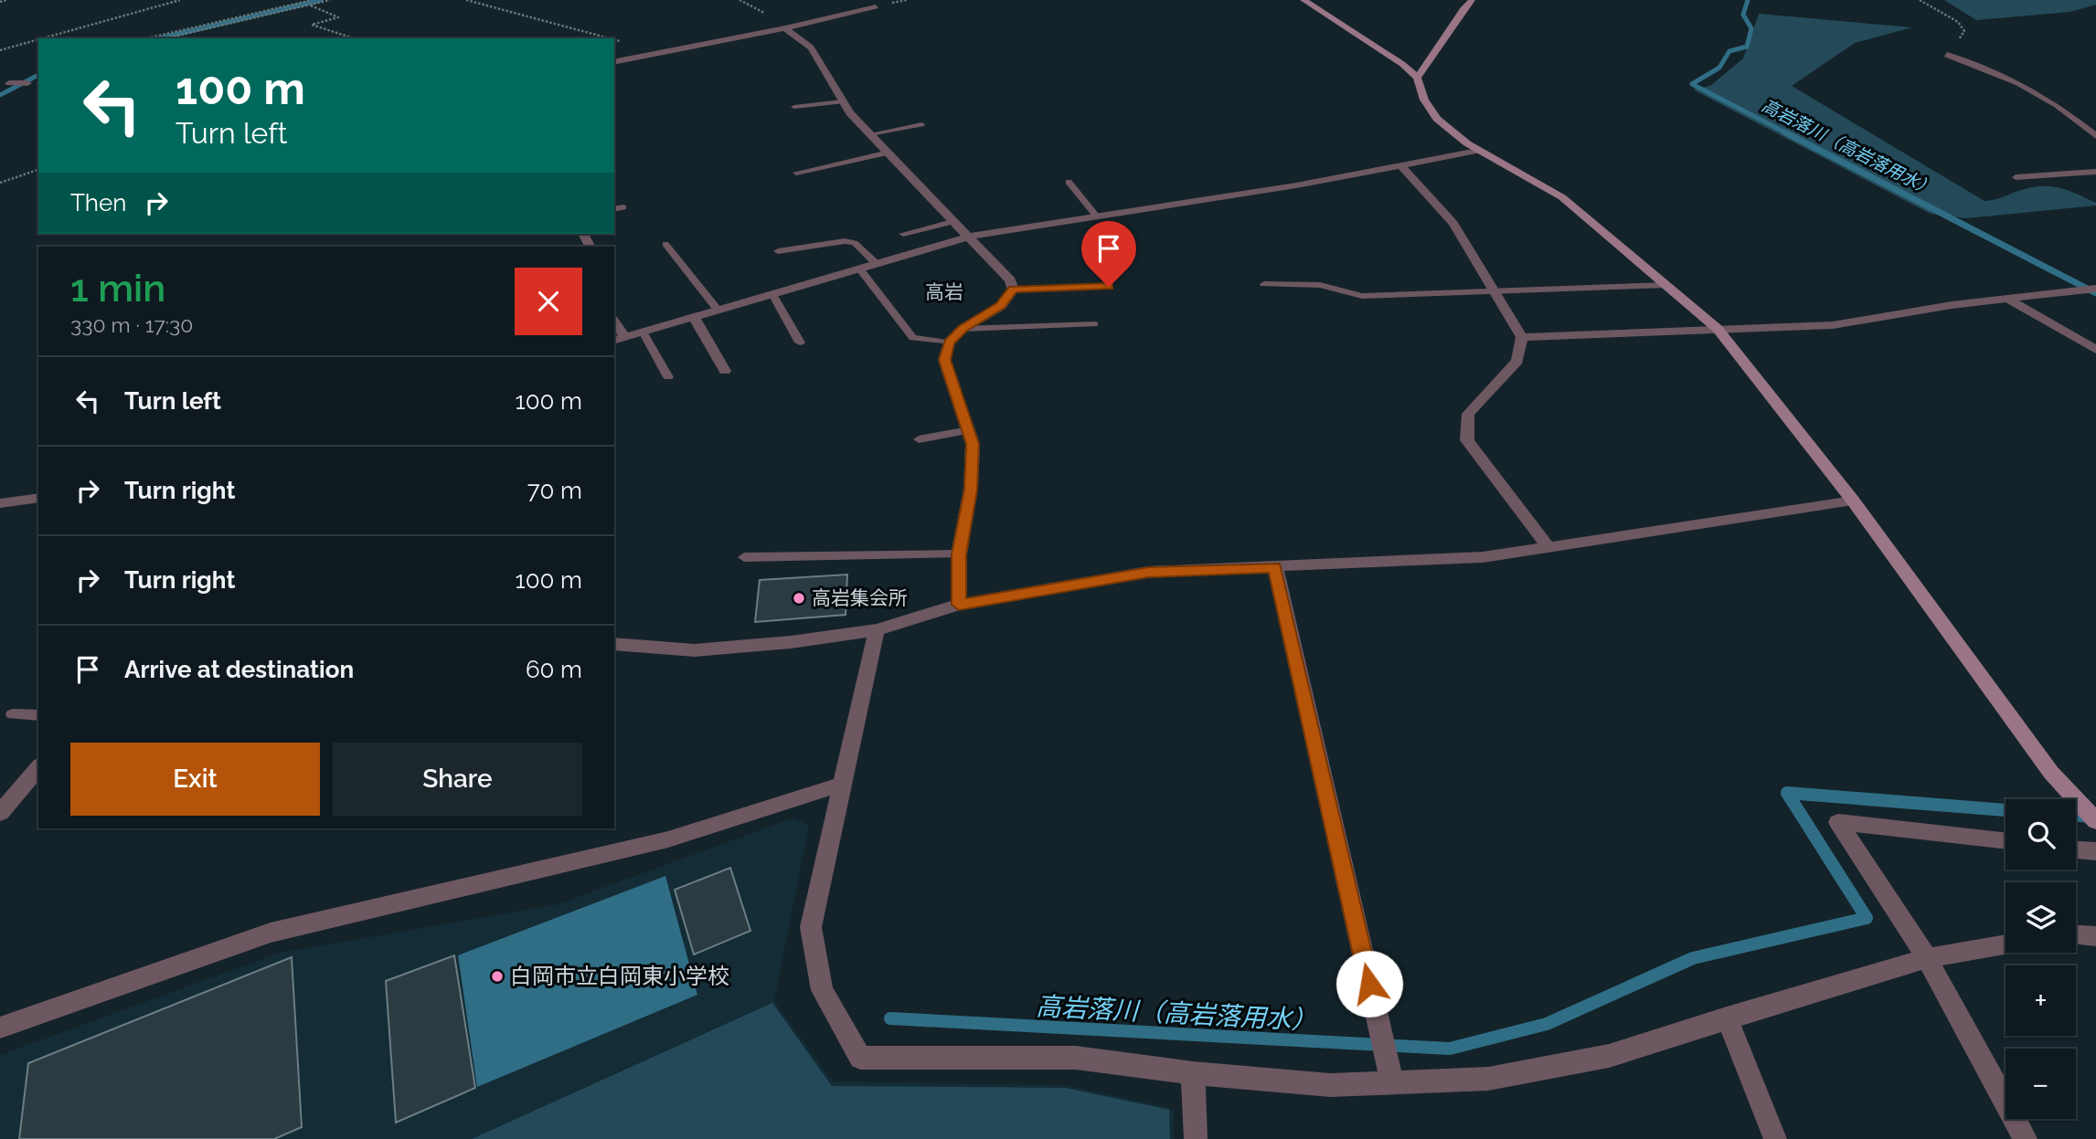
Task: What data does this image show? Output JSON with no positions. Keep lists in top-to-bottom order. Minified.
{"districts":["高岩"],"water":["高岩落川（高岩落用水）"],"places":["高岩集会所","白岡市立白岡東小学校"],"page":{"turn":["100 m","Turn left"],"then":"Then","heading":["1 min","330 m · 17:30"],"list":[{"name":"Turn left","value":"100 m"},{"name":"Turn right","value":"70 m"},{"name":"Turn right","value":"100 m"},{"name":"Arrive at destination","value":"60 m"}],"buttons":["Exit","Share"],"map_buttons":["+","−"]}}
